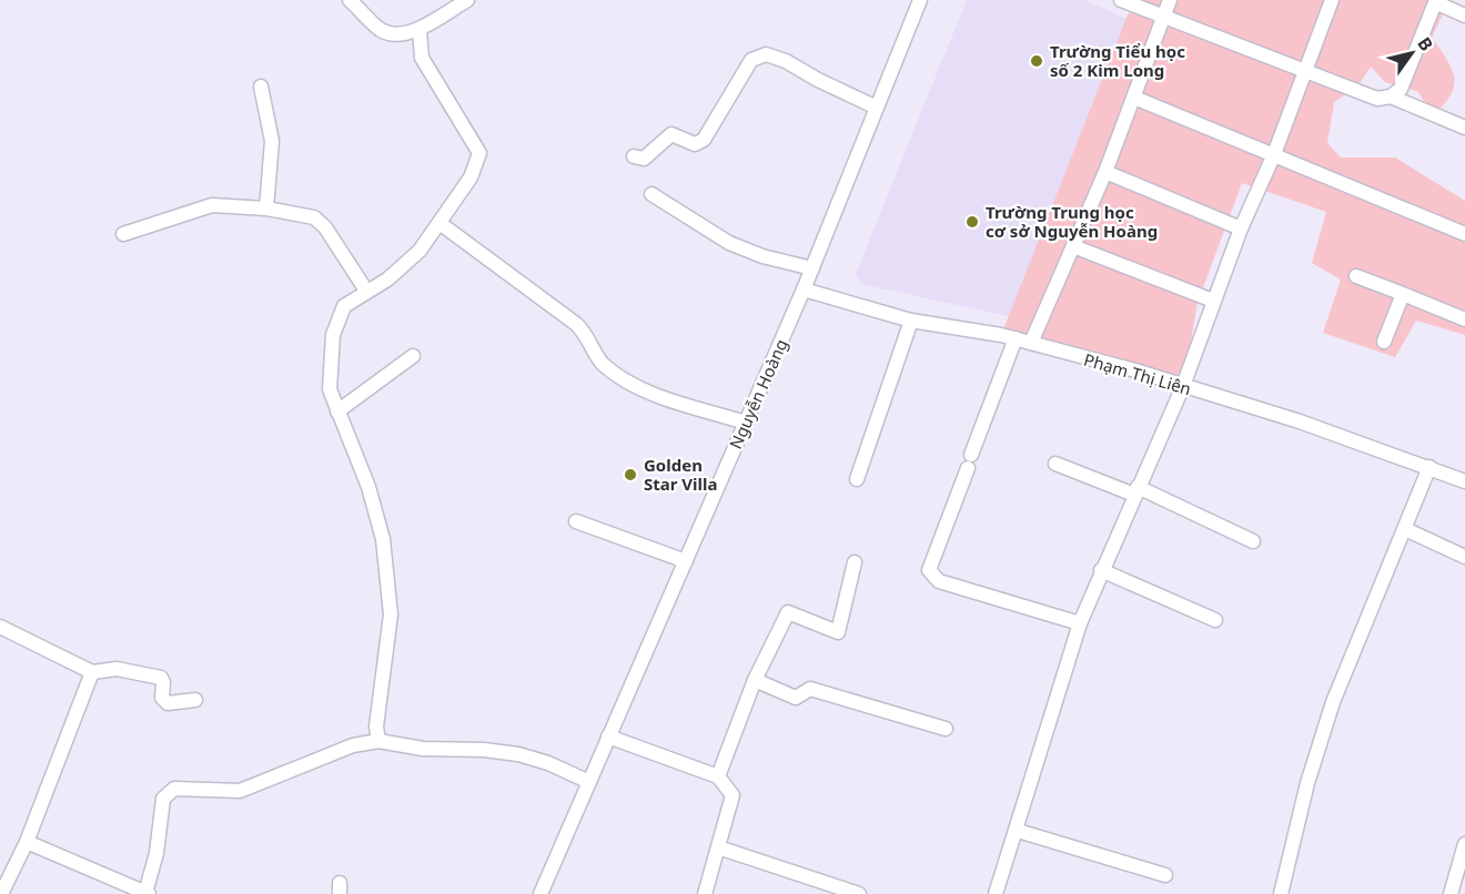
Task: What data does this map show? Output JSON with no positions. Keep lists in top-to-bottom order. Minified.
{"streets":{"street":["Phạm Thị Liên","Nguyễn Hoàng"]},"crossings":[["Phạm Thị Liên","Nguyễn Hoàng"]],"places":["Trường Tiểu học số 2 Kim Long","Trường Trung học cơ sở Nguyễn Hoàng","Golden Star Villa"],"north":"top right"}
